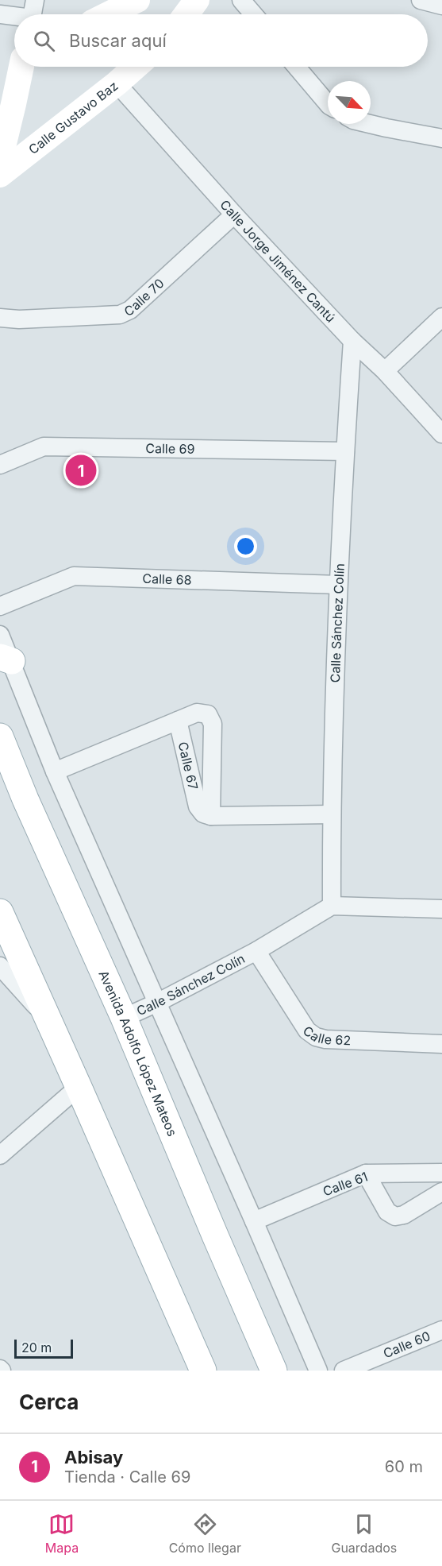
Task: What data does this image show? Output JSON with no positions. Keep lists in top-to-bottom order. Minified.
{"streets":{"main road":["Avenida Adolfo López Mateos"],"street":["Calle Gustavo Baz","Calle Jorge Jiménez Cantú","Calle 70","Calle 69","Calle 68","Calle Sánchez Colín","Calle 67","Calle 62","Calle 61","Calle 60"]},"crossings":[["Calle Gustavo Baz","Calle Jorge Jiménez Cantú"],["Calle Jorge Jiménez Cantú","Calle 70"],["Calle Jorge Jiménez Cantú","Calle Sánchez Colín"],["Calle 69","Calle Sánchez Colín"],["Calle 68","Calle Sánchez Colín"],["Calle Sánchez Colín","Calle 62"],["Calle Sánchez Colín","Avenida Adolfo López Mateos"]],"scale_bar":"20 m","north":"bottom right","page":{"search":"Buscar aquí","pins":"1","scale":"20 m","heading":"Cerca","list":[{"mark":"1","name":"Abisay","note":"Tienda · Calle 69","value":"60 m"}],"nav":["Mapa","Cómo llegar","Guardados"]}}
